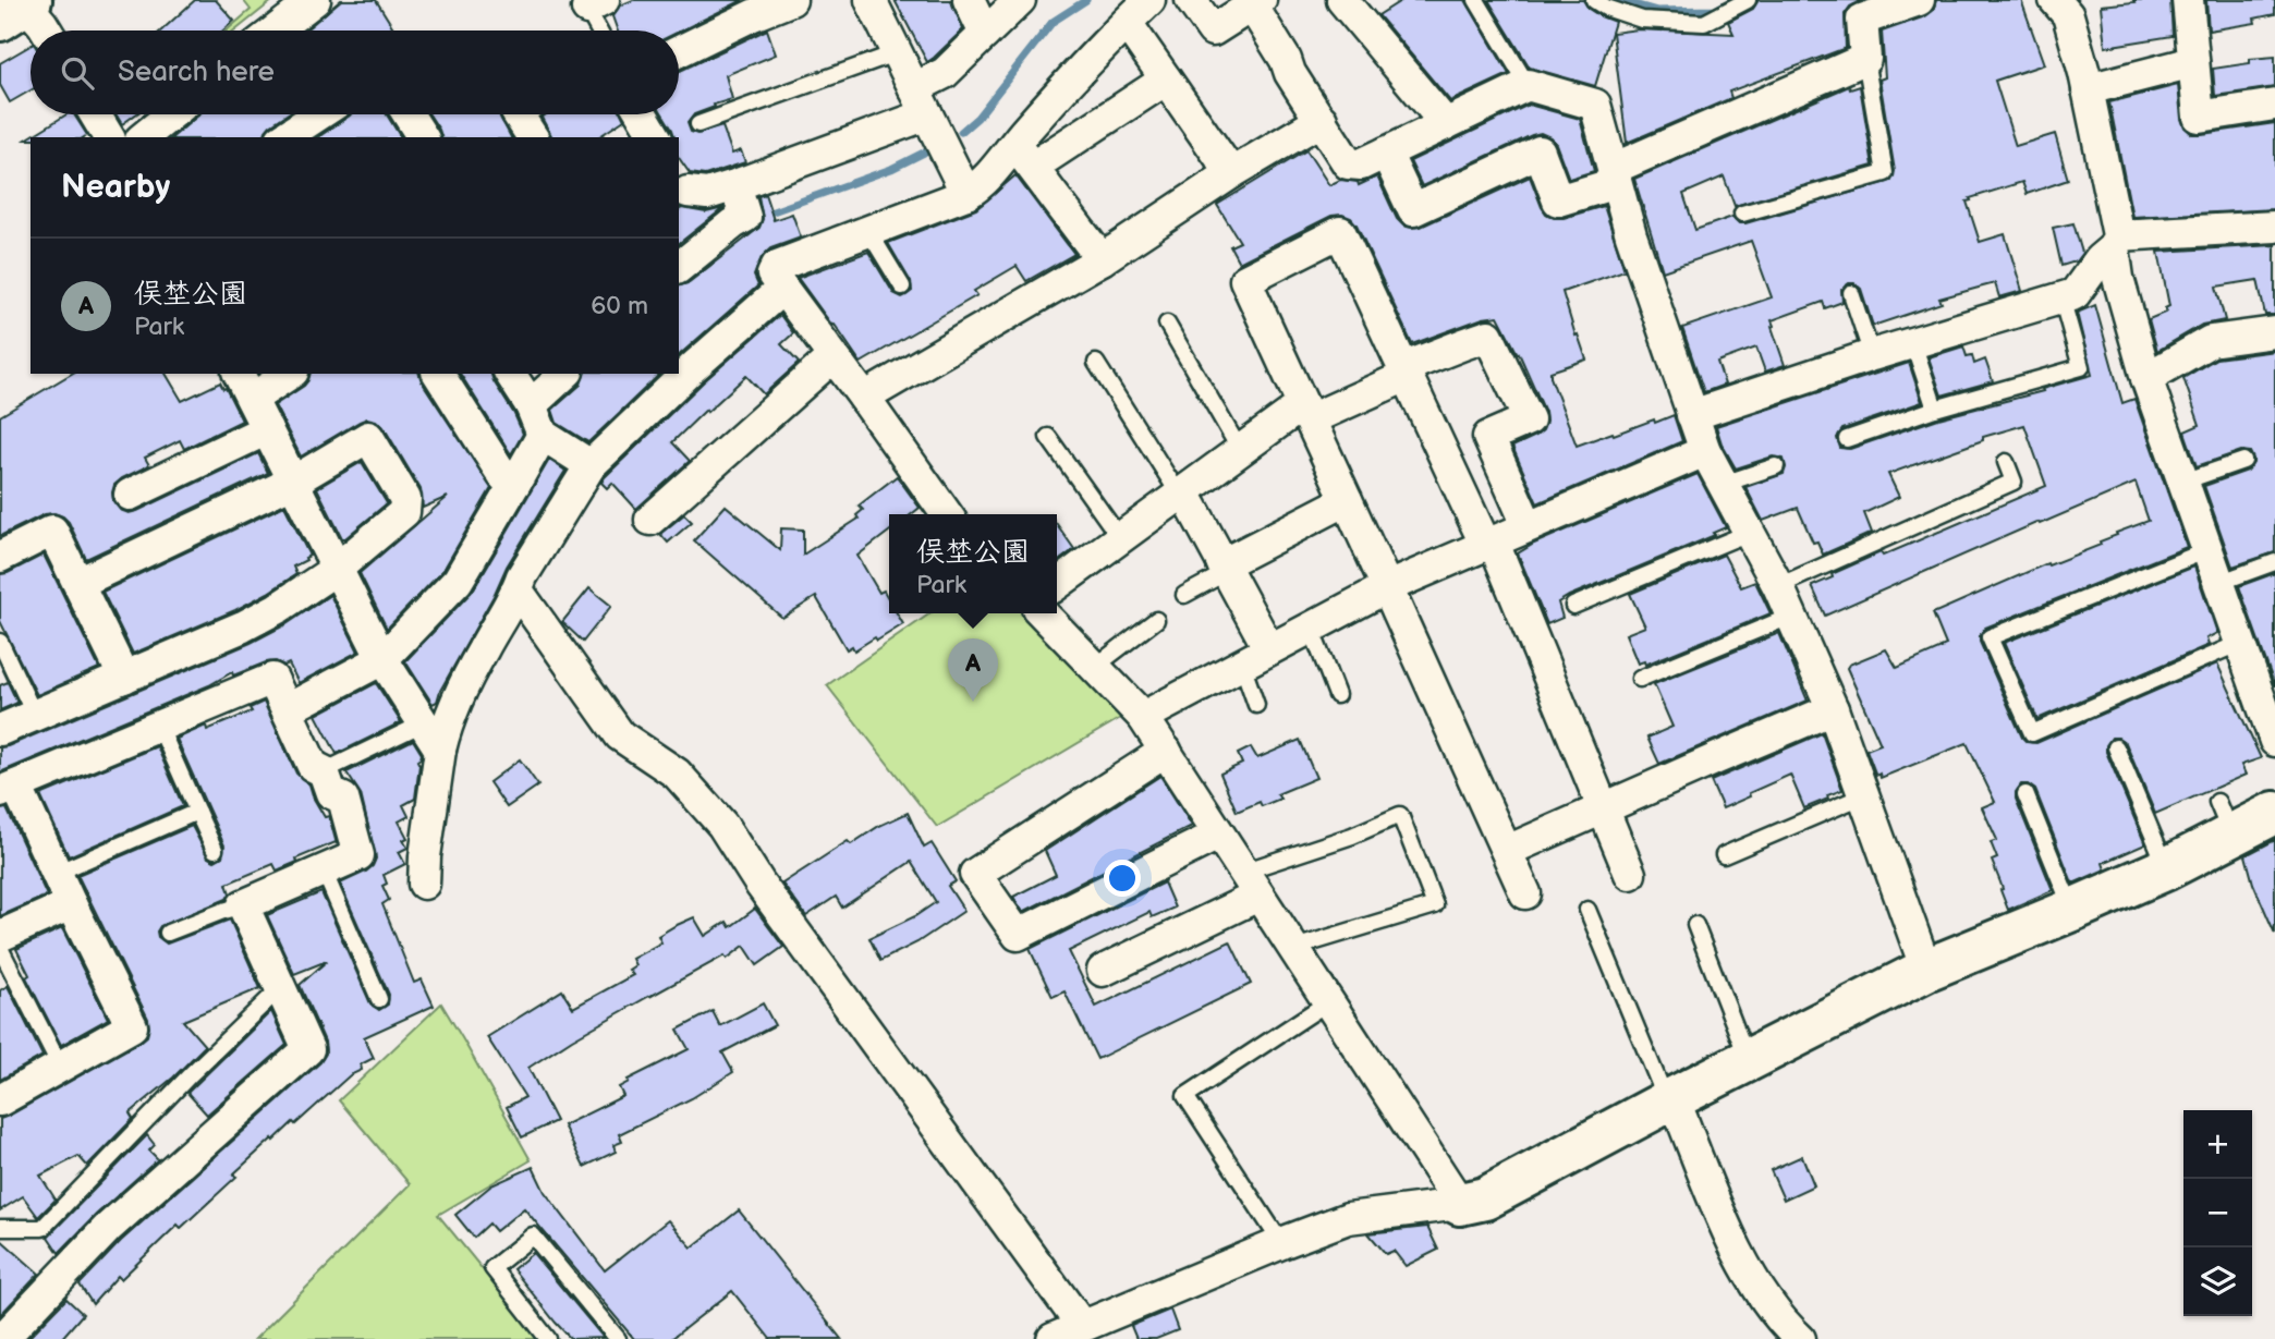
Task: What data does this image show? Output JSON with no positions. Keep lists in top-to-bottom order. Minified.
{"page":{"search":"Search here","heading":"Nearby","list":[{"mark":"A","name":"俣埜公園","note":"Park","value":"60 m"}],"popup":["俣埜公園","Park"],"pins":"A","map_buttons":["+","−"]}}
